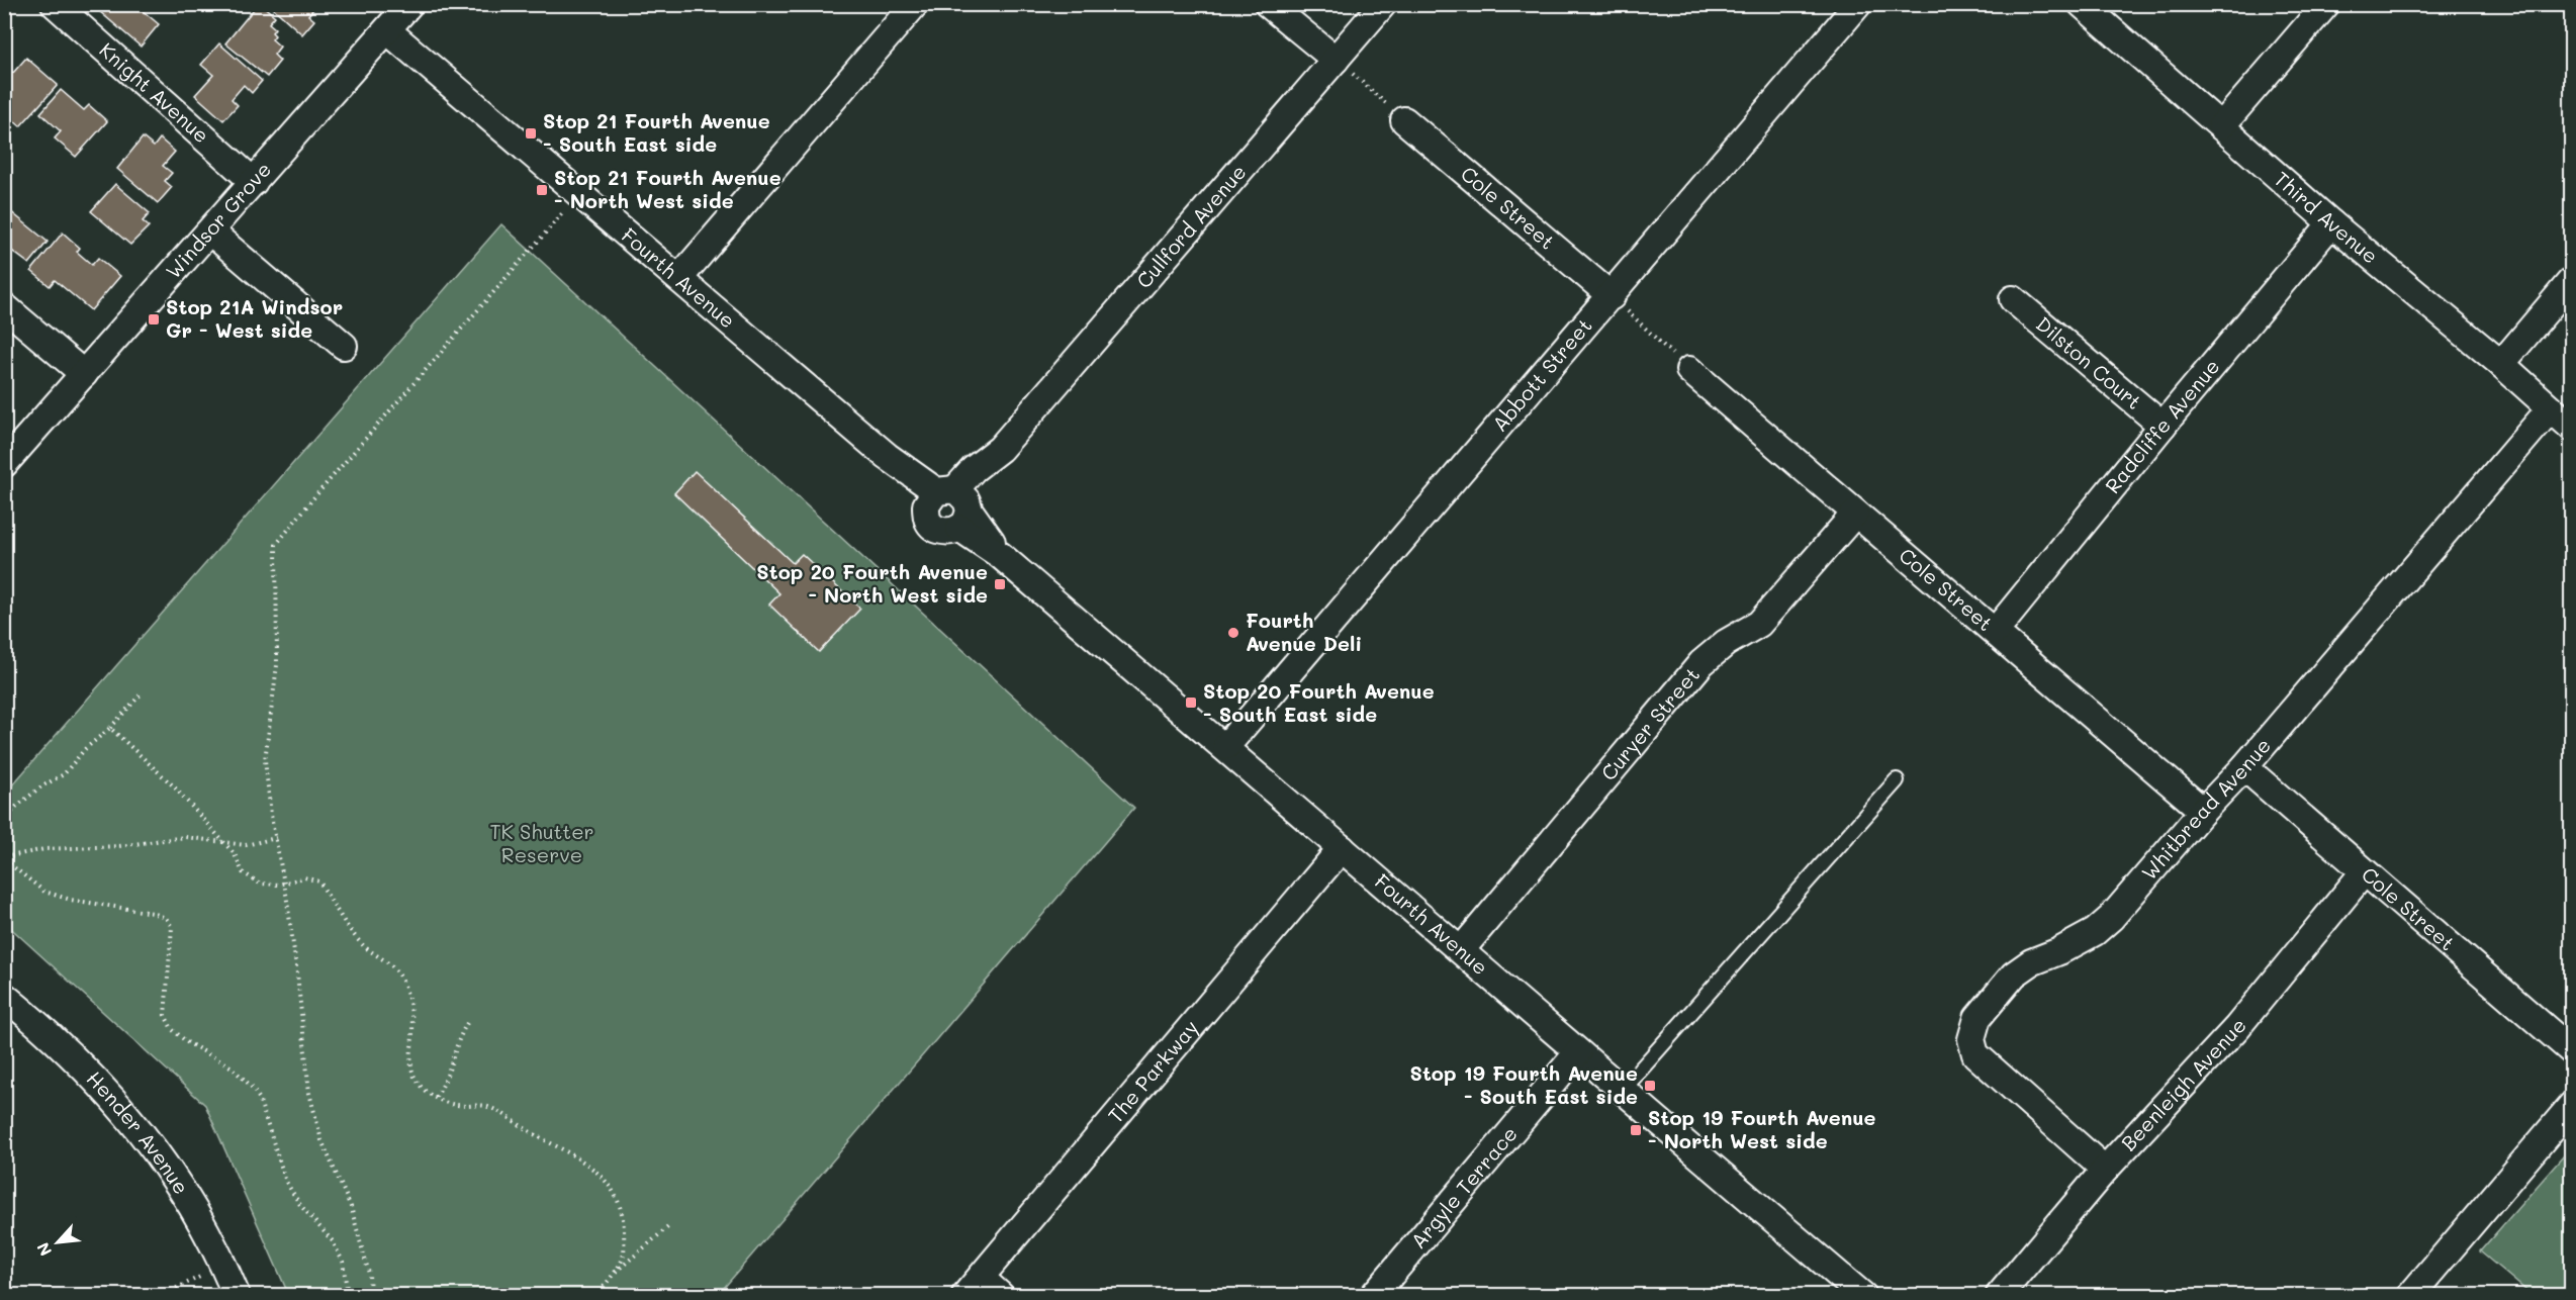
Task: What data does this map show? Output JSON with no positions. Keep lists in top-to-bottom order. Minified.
{"streets":{"street":["Knight Avenue","Cole Street","Third Avenue","Windsor Grove","Cullford Avenue","Fourth Avenue","Dilston Court","Abbott Street","Radcliffe Avenue","Curyer Street","Whitbread Avenue","The Parkway","Beenleigh Avenue","Hender Avenue","Argyle Terrace"]},"crossings":[["Knight Avenue","Windsor Grove"],["Cole Street","Abbott Street"],["Cole Street","Radcliffe Avenue"],["Cole Street","Curyer Street"],["Cole Street","Whitbread Avenue"],["Cole Street","Beenleigh Avenue"],["Third Avenue","Radcliffe Avenue"],["Third Avenue","Whitbread Avenue"],["Windsor Grove","Fourth Avenue"],["Cullford Avenue","Fourth Avenue"],["Fourth Avenue","Abbott Street"],["Fourth Avenue","Curyer Street"],["Fourth Avenue","The Parkway"],["Fourth Avenue","Argyle Terrace"],["Dilston Court","Radcliffe Avenue"],["Whitbread Avenue","Beenleigh Avenue"]],"parks":["TK Shutter Reserve"],"places":{"transit":["Stop 21 Fourth Avenue - South East side","Stop 21 Fourth Avenue - North West side","Stop 21A Windsor Gr - West side","Stop 20 Fourth Avenue - North West side","Stop 20 Fourth Avenue - South East side","Stop 19 Fourth Avenue - South East side","Stop 19 Fourth Avenue - North West side"],"other":["Fourth Avenue Deli"]},"north":"bottom left"}
